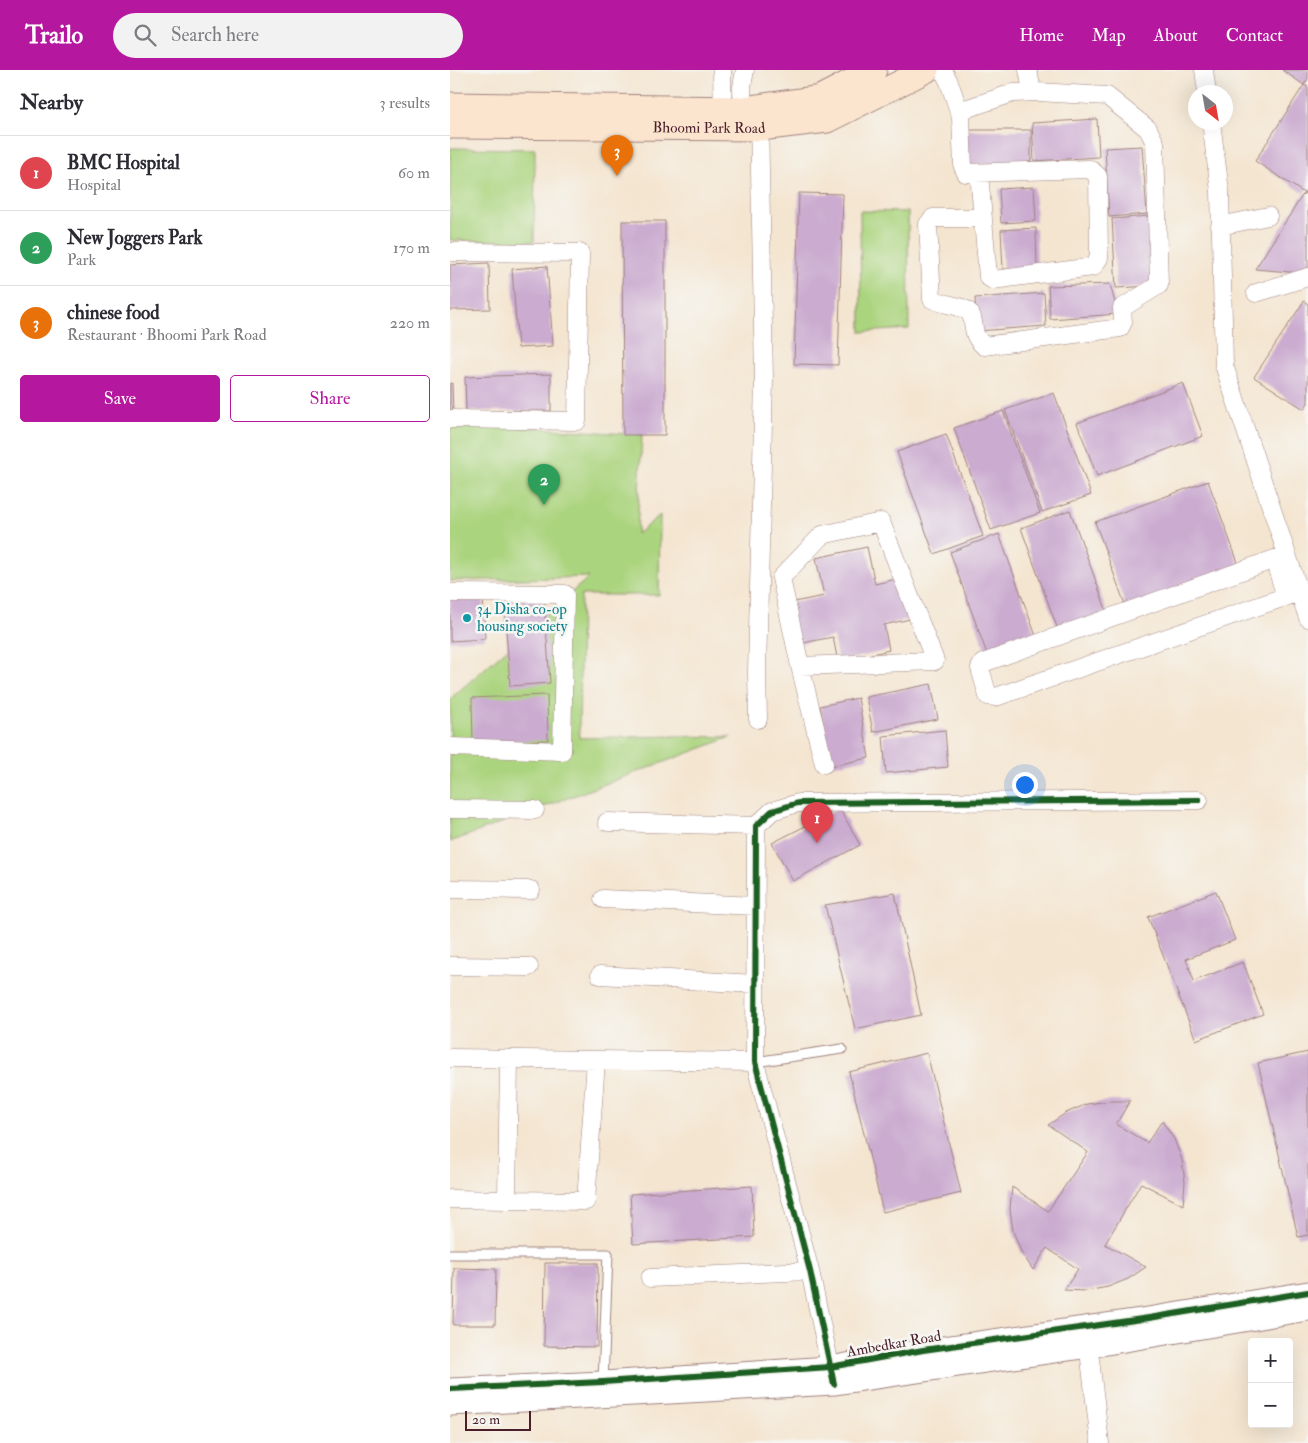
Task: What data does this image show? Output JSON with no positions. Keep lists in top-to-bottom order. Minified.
{"streets":{"main road":["Bhoomi Park Road"],"street":["Ambedkar Road"]},"places":["34 Disha co-op housing society"],"scale_bar":"20 m","north":"bottom right","page":{"header":"Trailo","search":"Search here","nav":["Home","Map","About","Contact"],"heading":["Nearby","3 results"],"list":[{"mark":"1","name":"BMC Hospital","note":"Hospital","value":"60 m"},{"mark":"2","name":"New Joggers Park","note":"Park","value":"170 m"},{"mark":"3","name":"chinese food","note":"Restaurant · Bhoomi Park Road","value":"220 m"}],"pins":["3","2","1"],"buttons":["Save","Share"],"map_buttons":["+","−"],"scale":"20 m"}}
